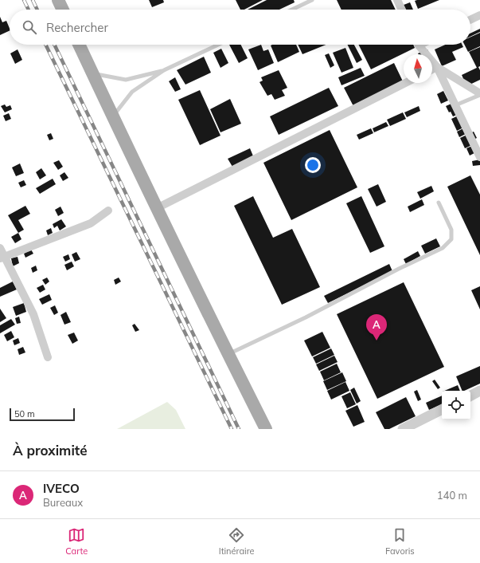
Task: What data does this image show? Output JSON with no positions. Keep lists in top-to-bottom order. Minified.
{"scale_bar":"50 m","north":"top","page":{"search":"Rechercher","pins":"A","scale":"50 m","heading":"À proximité","list":[{"mark":"A","name":"IVECO","note":"Bureaux","value":"140 m"}],"nav":["Carte","Itinéraire","Favoris"]}}
